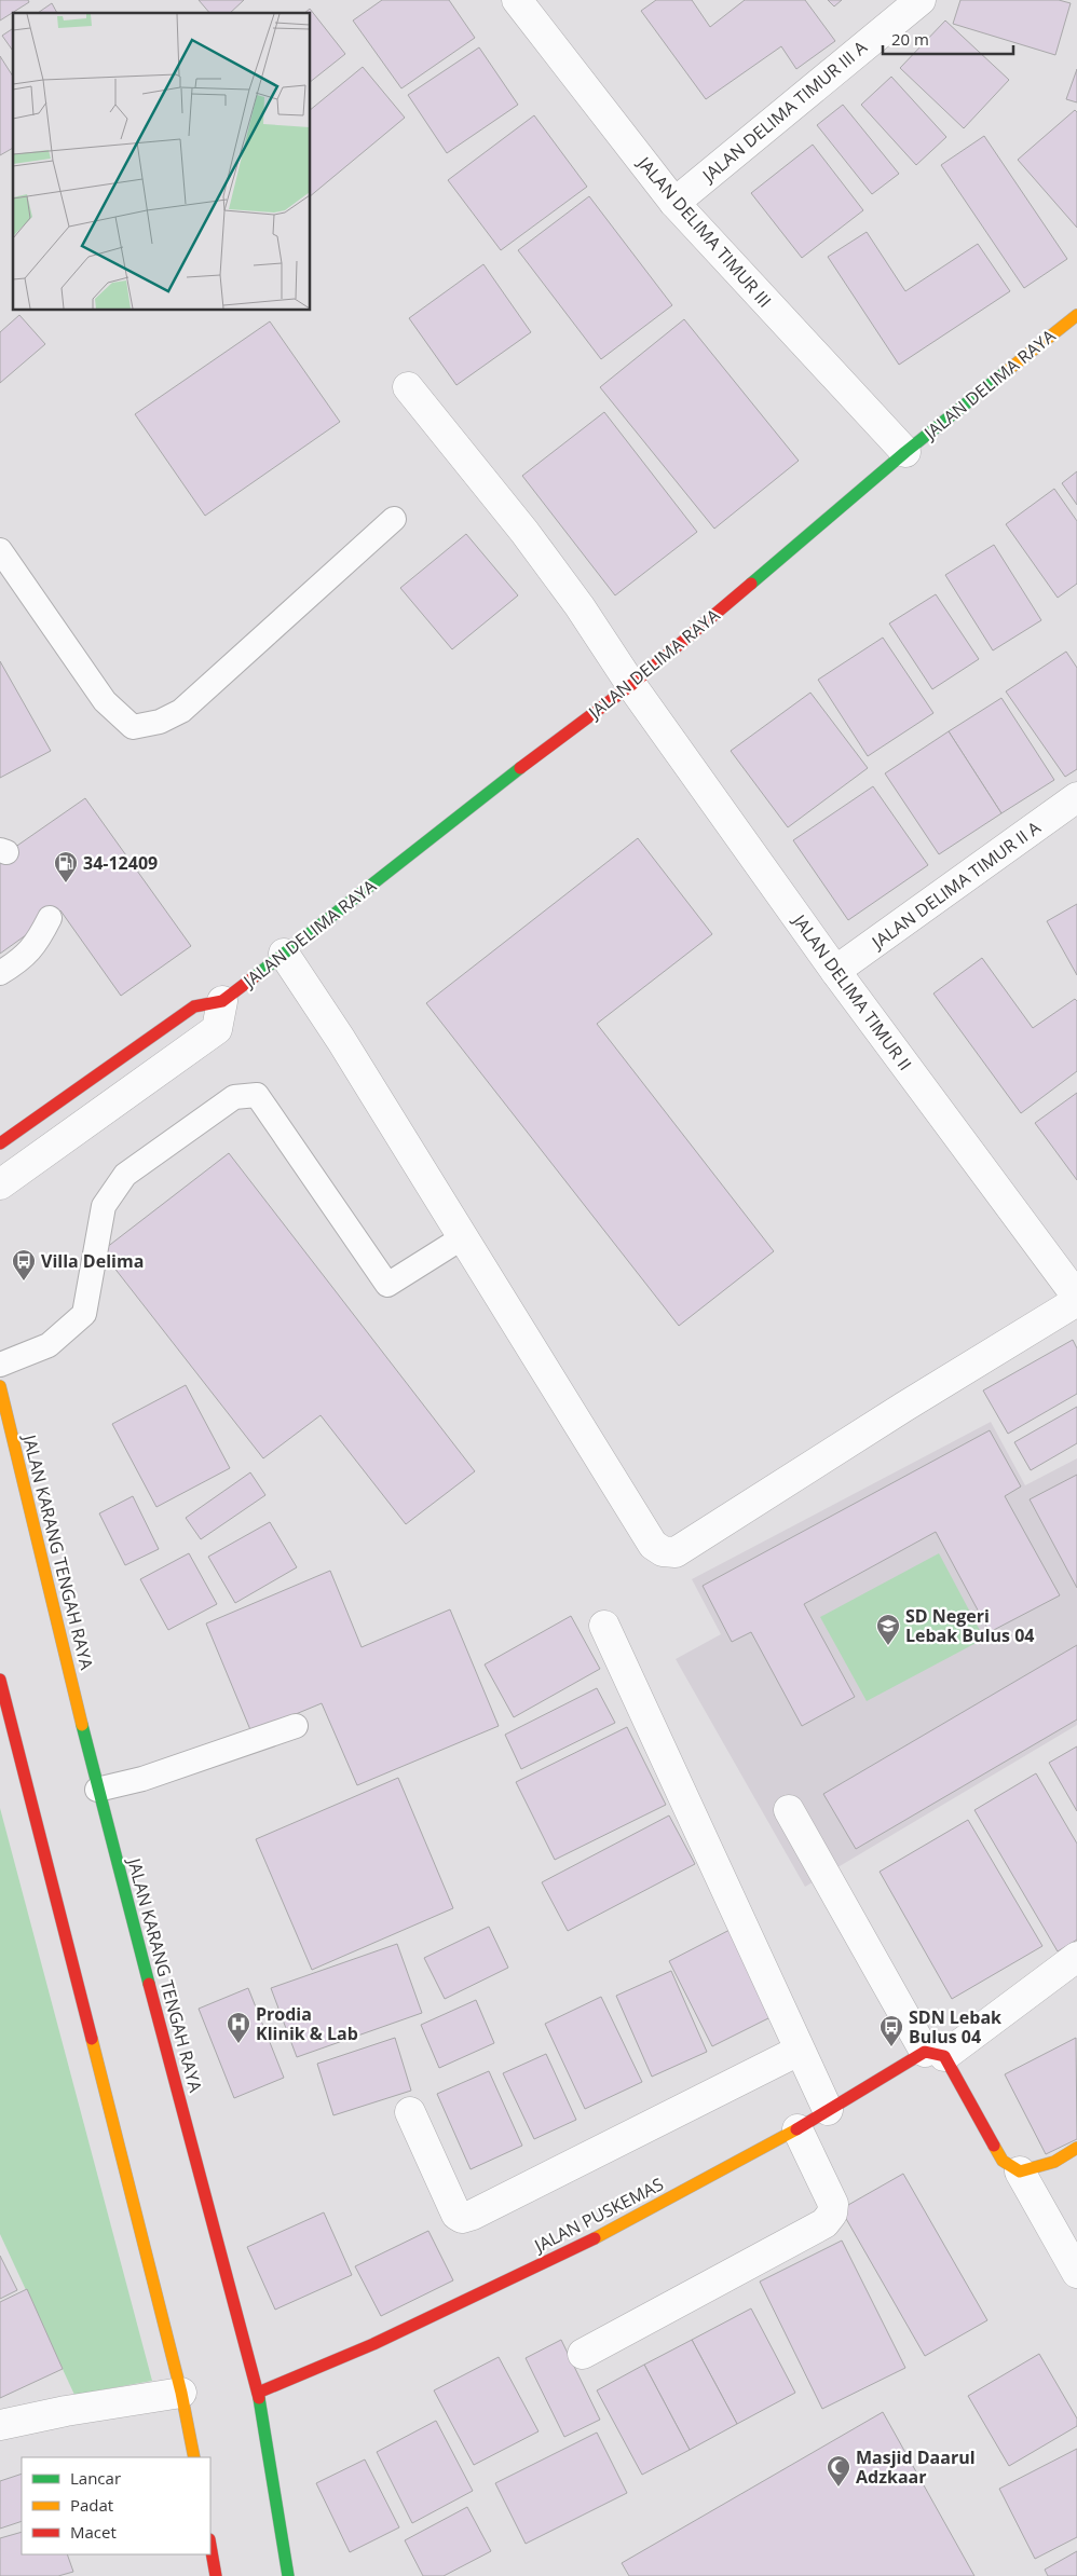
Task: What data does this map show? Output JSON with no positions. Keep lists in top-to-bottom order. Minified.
{"streets":{"street":["JALAN DELIMA TIMUR III A","JALAN DELIMA TIMUR III","JALAN DELIMA RAYA","JALAN DELIMA TIMUR II A","JALAN DELIMA TIMUR II","JALAN KARANG TENGAH RAYA","JALAN PUSKEMAS"]},"crossings":[["JALAN DELIMA TIMUR III A","JALAN DELIMA TIMUR III"],["JALAN DELIMA TIMUR III","JALAN DELIMA RAYA"],["JALAN DELIMA RAYA","JALAN DELIMA TIMUR II"],["JALAN DELIMA TIMUR II A","JALAN DELIMA TIMUR II"],["JALAN KARANG TENGAH RAYA","JALAN PUSKEMAS"]],"places":{"fuel station":["34-12409"],"bus stop":["Villa Delima","SDN Lebak Bulus 04"],"school or university":["SD Negeri Lebak Bulus 04"],"hospital":["Prodia Klinik & Lab"],"mosque":["Masjid Daarul Adzkaar"]},"legend":["Lancar","Padat","Macet"],"scale_bar":"20 m"}
